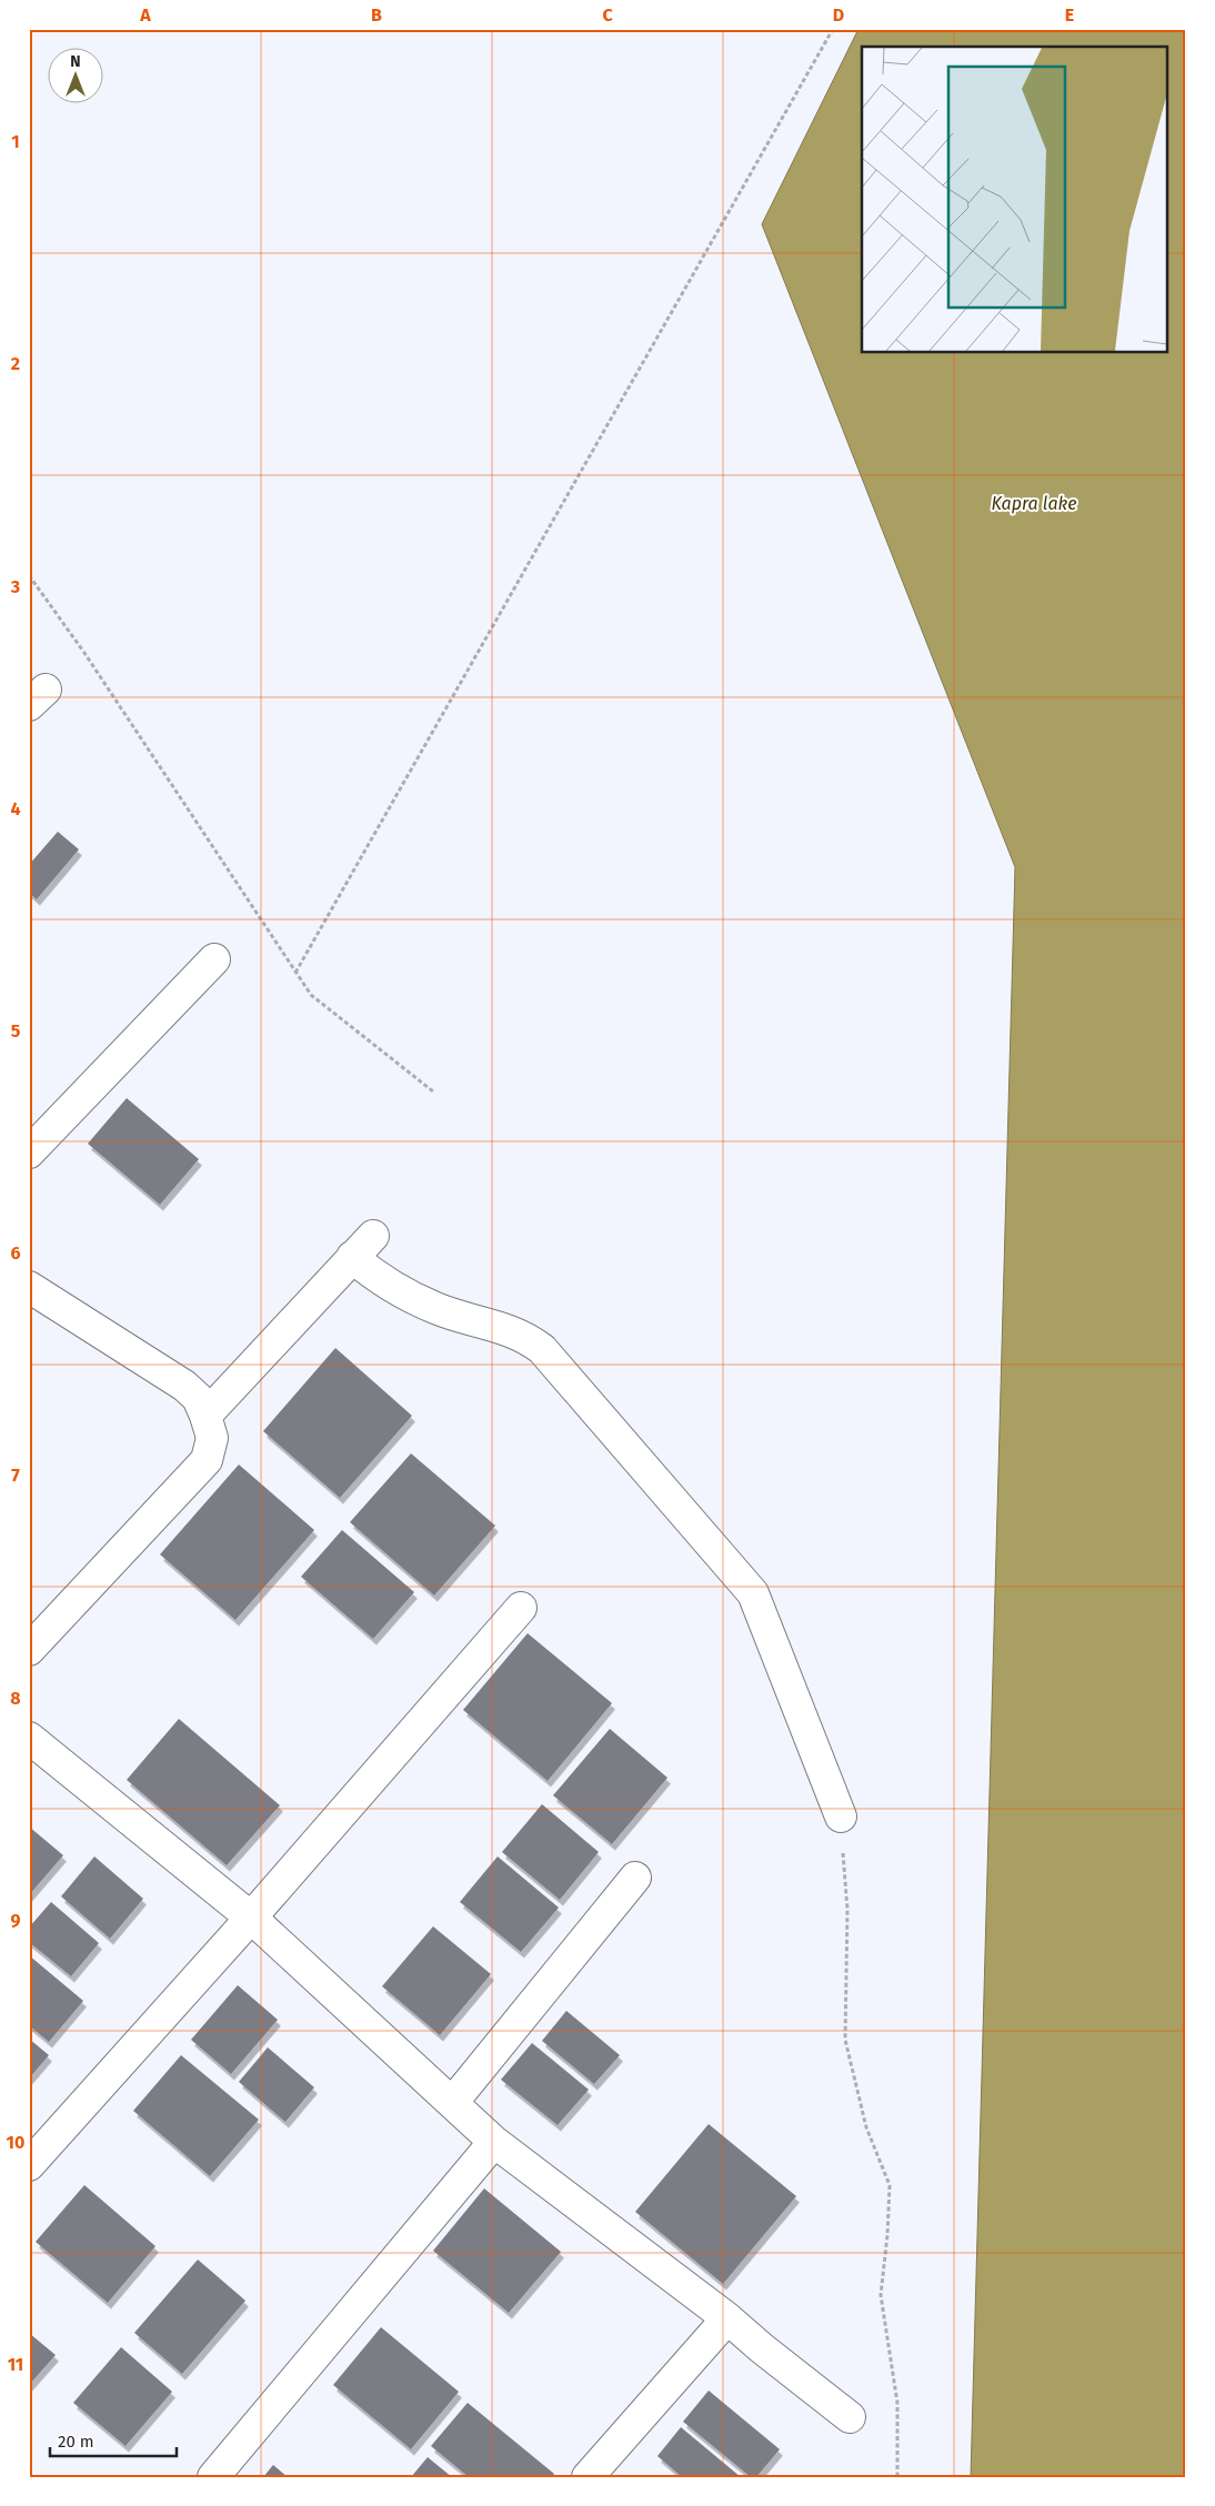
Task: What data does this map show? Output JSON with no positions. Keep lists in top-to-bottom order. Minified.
{"water":["Kapra lake"],"scale_bar":"20 m","north":"top","grid":{"columns":["A","B","C","D","E"],"rows":["1","2","3","4","5","6","7","8","9","10","11"]}}
